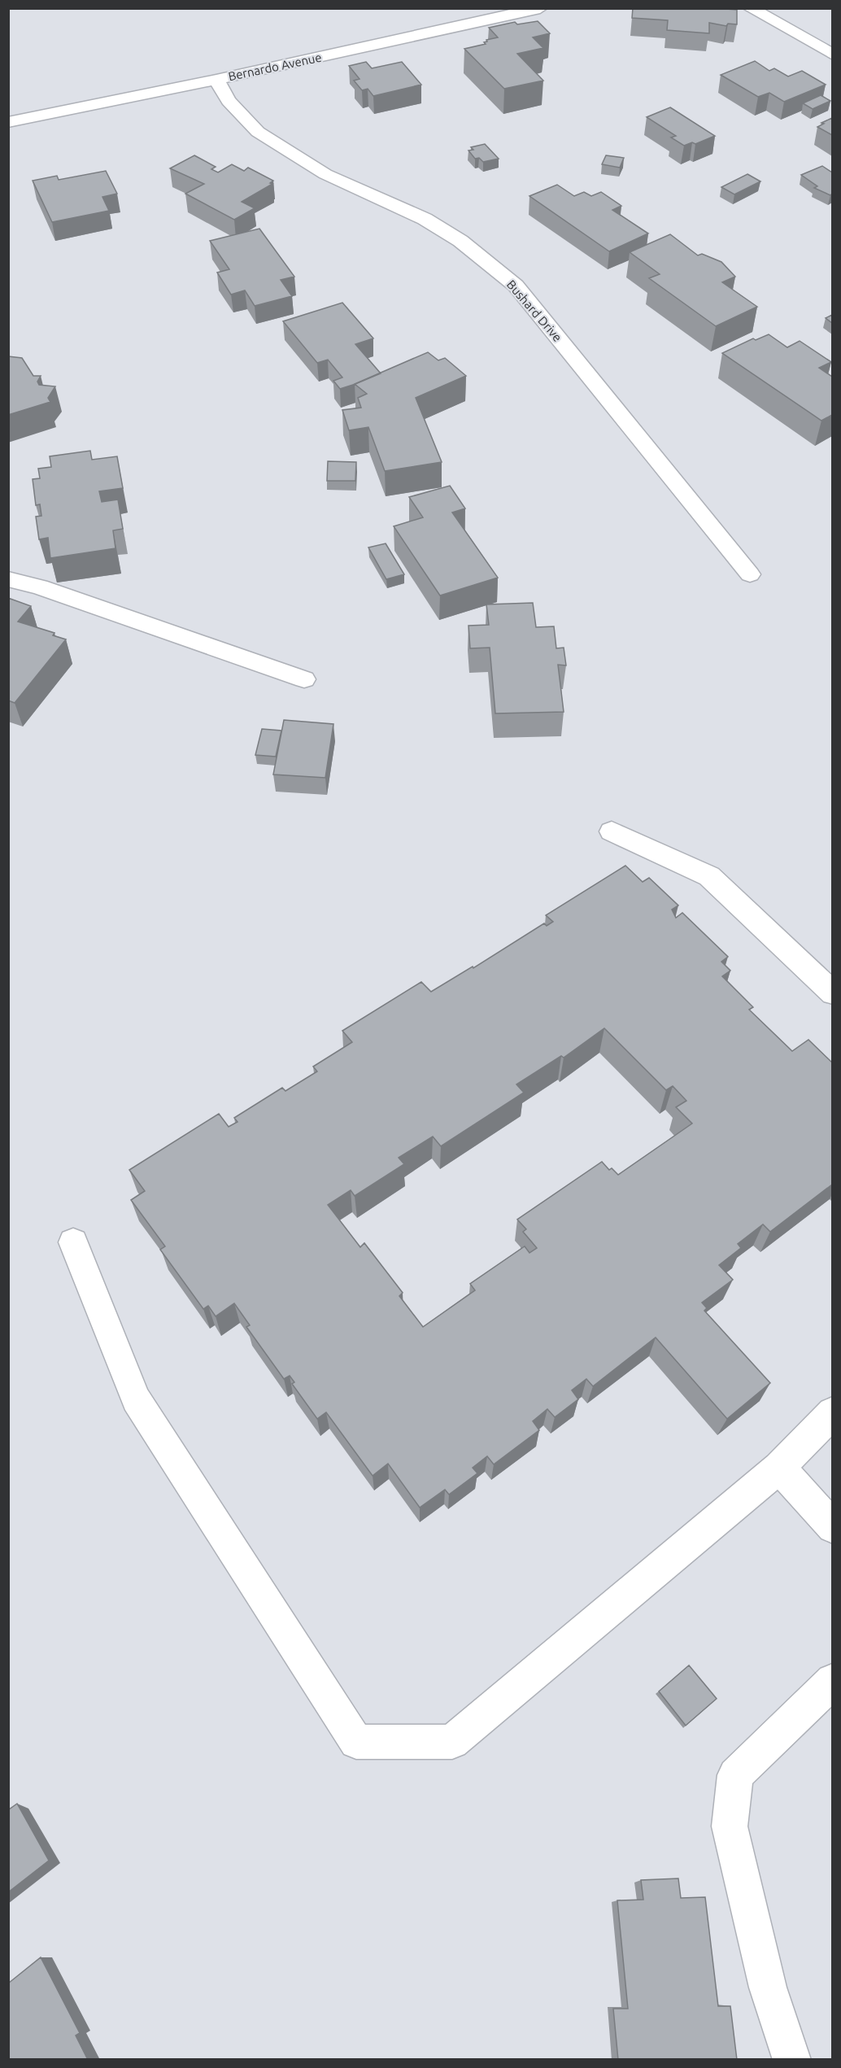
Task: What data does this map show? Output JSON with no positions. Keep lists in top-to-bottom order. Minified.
{"streets":{"street":["Bernardo Avenue","Bushard Drive"]},"crossings":[["Bernardo Avenue","Bushard Drive"]]}
